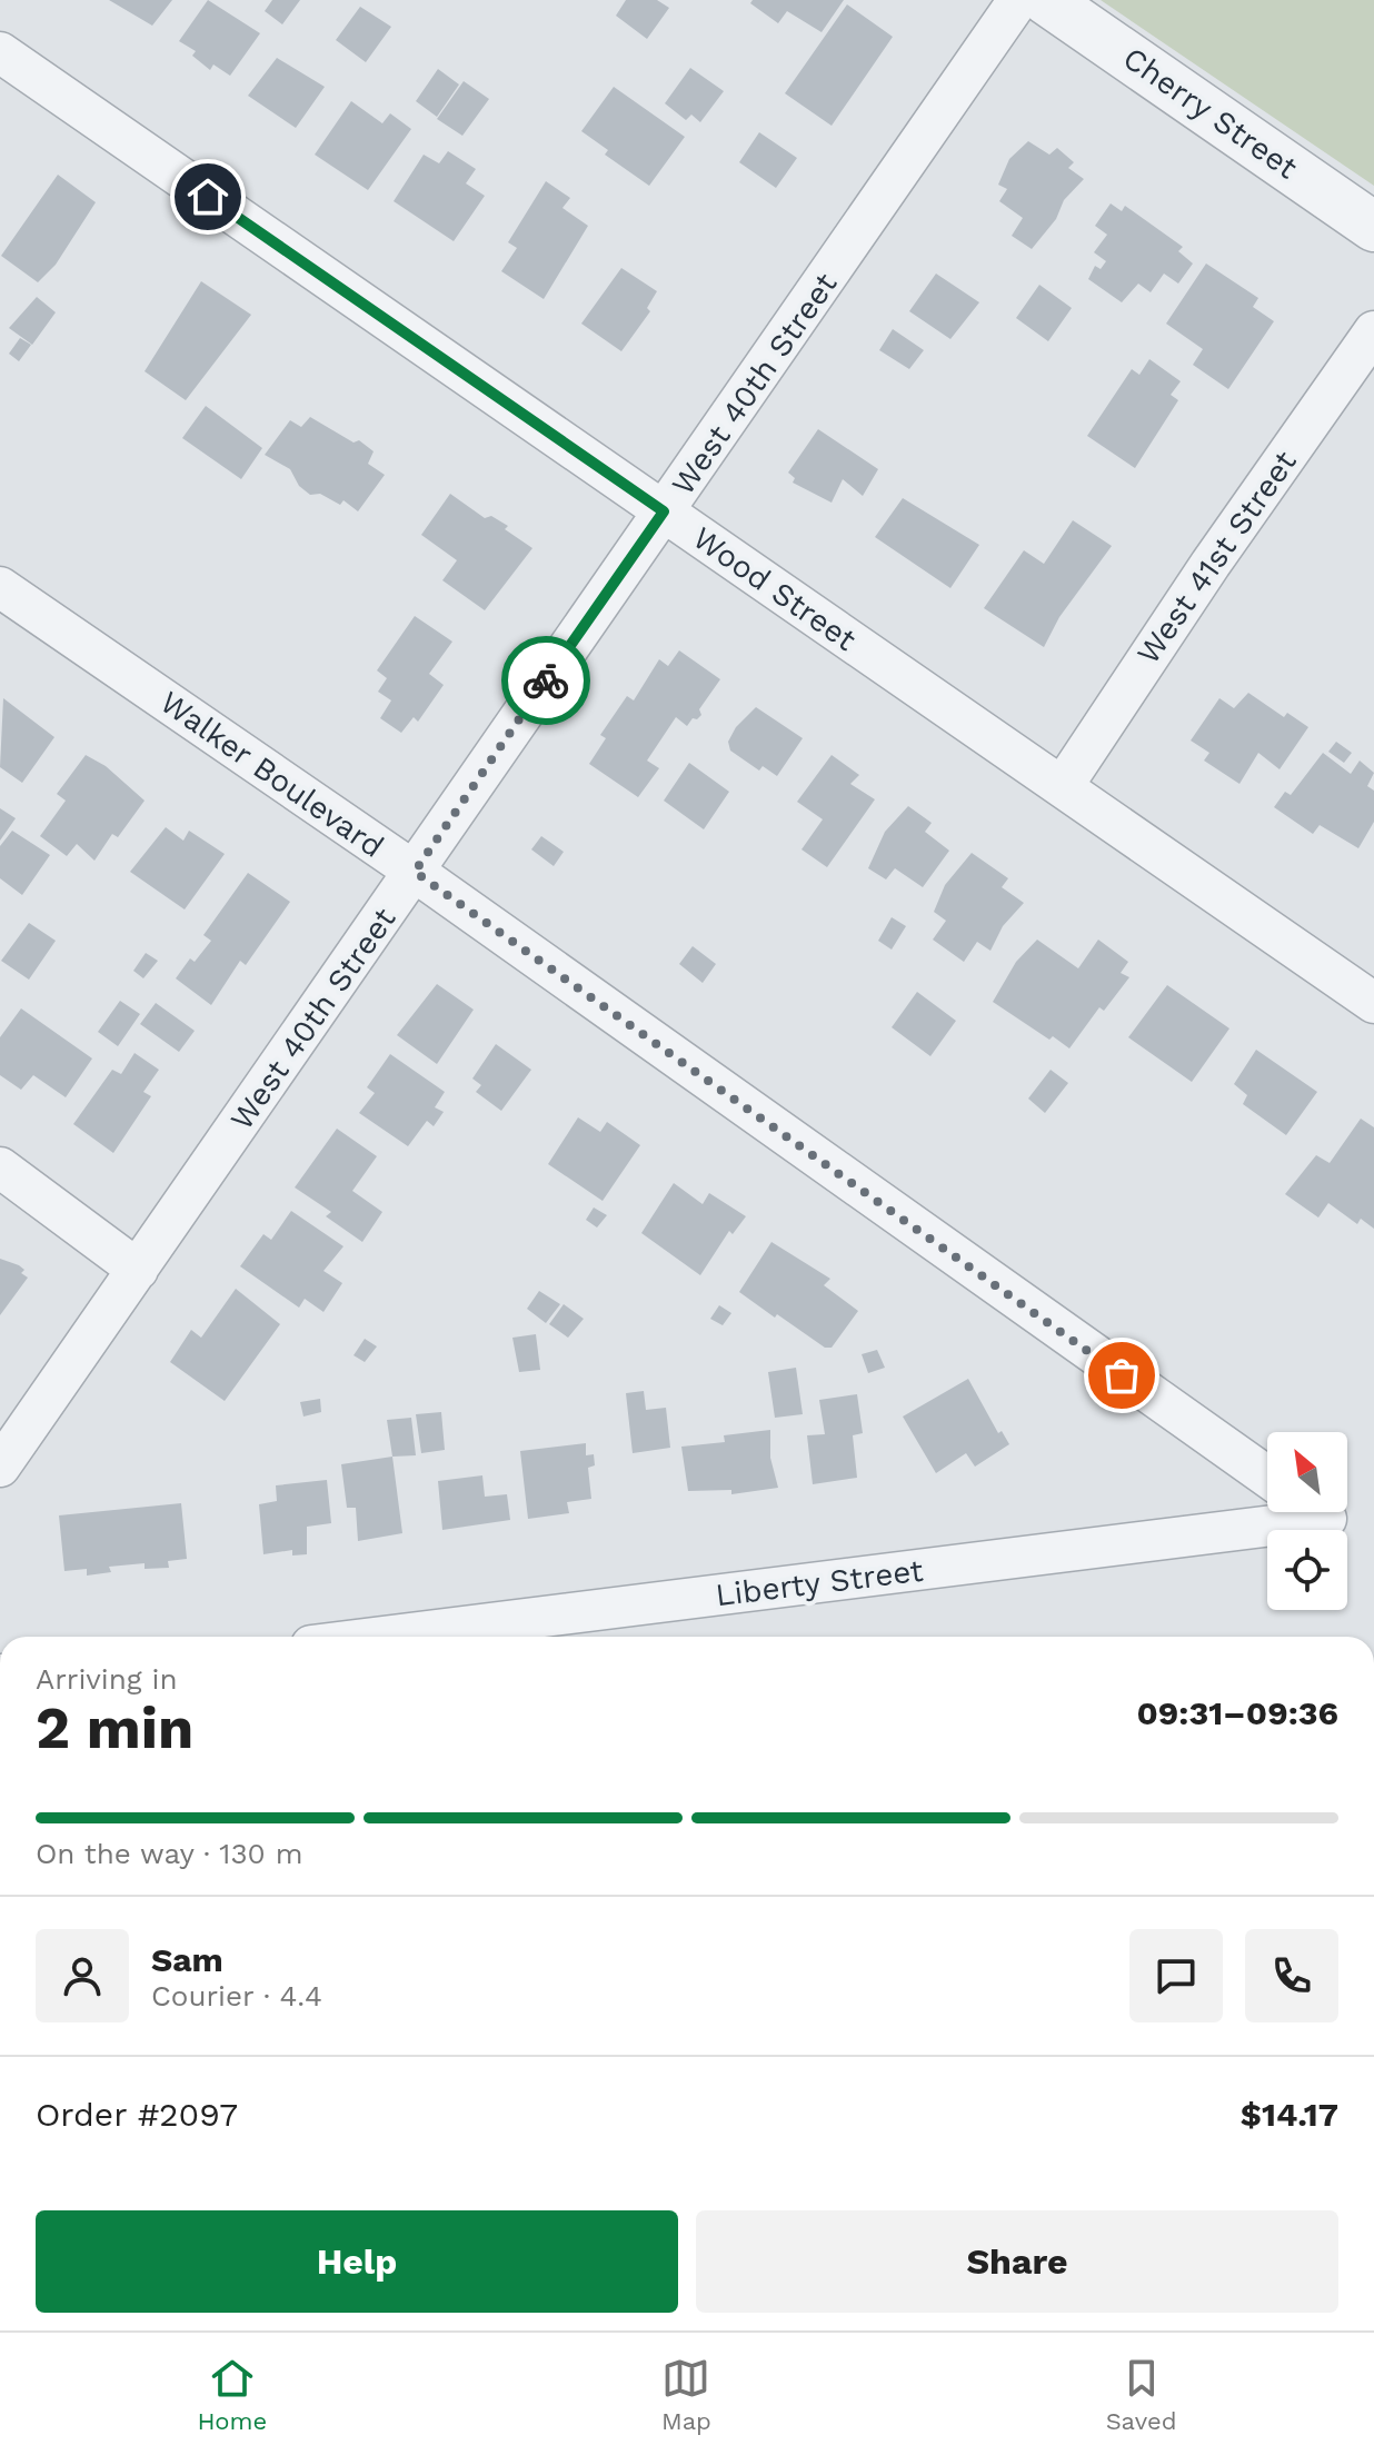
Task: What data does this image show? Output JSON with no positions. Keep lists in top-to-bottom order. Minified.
{"streets":{"street":["Cherry Street","West 40th Street","West 41st Street","Wood Street","Walker Boulevard","Liberty Street"]},"crossings":[["West 40th Street","Wood Street"],["West 40th Street","Walker Boulevard"],["West 41st Street","Wood Street"]],"north":"top left","page":{"heading":["2 min","Arriving in","09:31–09:36"],"panel":["Sam","Courier · 4.4","Order #2097","$14.17"],"bar":"On the way · 130 m","buttons":["Help","Share"],"tabs":["Home","Map","Saved"]}}
